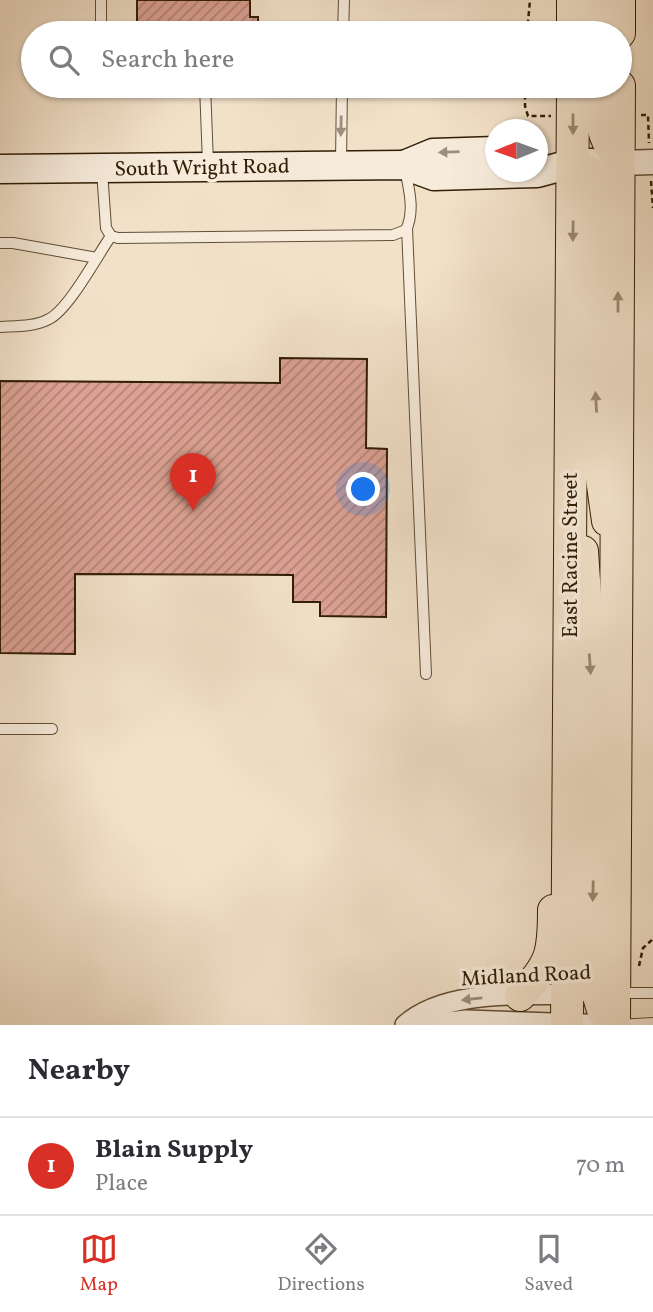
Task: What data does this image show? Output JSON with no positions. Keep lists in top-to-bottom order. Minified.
{"streets":{"highway":["East Racine Street"],"main road":["South Wright Road"],"street":["Midland Road"]},"crossings":[["South Wright Road","East Racine Street"],["East Racine Street","Midland Road"]],"north":"left","page":{"search":"Search here","pins":"1","heading":"Nearby","list":[{"mark":"1","name":"Blain Supply","note":"Place","value":"70 m"}],"nav":["Map","Directions","Saved"]}}
